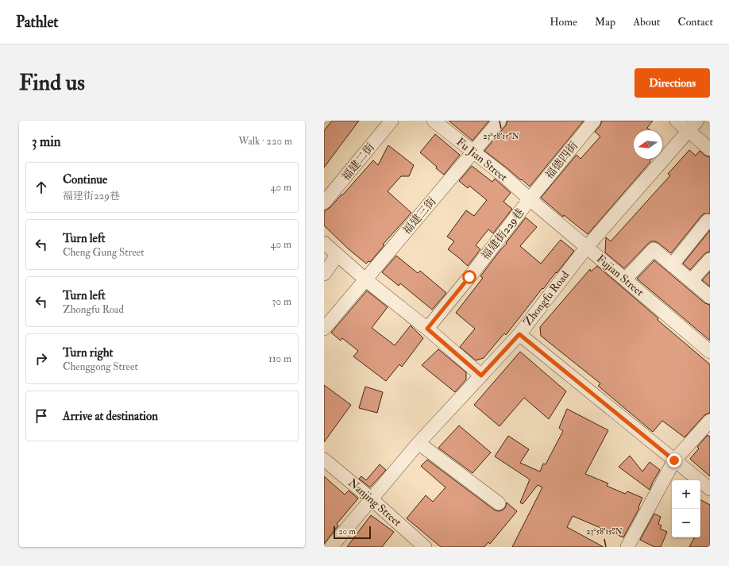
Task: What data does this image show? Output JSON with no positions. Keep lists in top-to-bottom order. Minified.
{"streets":{"street":["Fu Jian Street","福德四街","福建二街","福建三街","福建街229巷","Fujian Street","Zhongfu Road","Nanjing Street"]},"crossings":[["Fu Jian Street","福德四街"],["Fu Jian Street","福建三街"],["Fu Jian Street","福建街229巷"],["Fu Jian Street","Fujian Street"],["福德四街","福建街229巷"],["福德四街","Fujian Street"],["福建街229巷","Fujian Street"],["Fujian Street","Zhongfu Road"],["Zhongfu Road","Nanjing Street"]],"scale_bar":"20 m","north":"left","page":{"header":"Pathlet","nav":["Home","Map","About","Contact"],"buttons":"Directions","title":"Find us","heading":["3 min","Walk · 220 m"],"list":[["Continue","福建街229巷","40 m"],["Turn left","Cheng Gung Street","40 m"],["Turn left","Zhongfu Road","30 m"],["Turn right","Chenggong Street","110 m"],"Arrive at destination"],"map_buttons":["+","−"],"scale":"20 m"},"coordinates":["23°58'15\"N"]}
